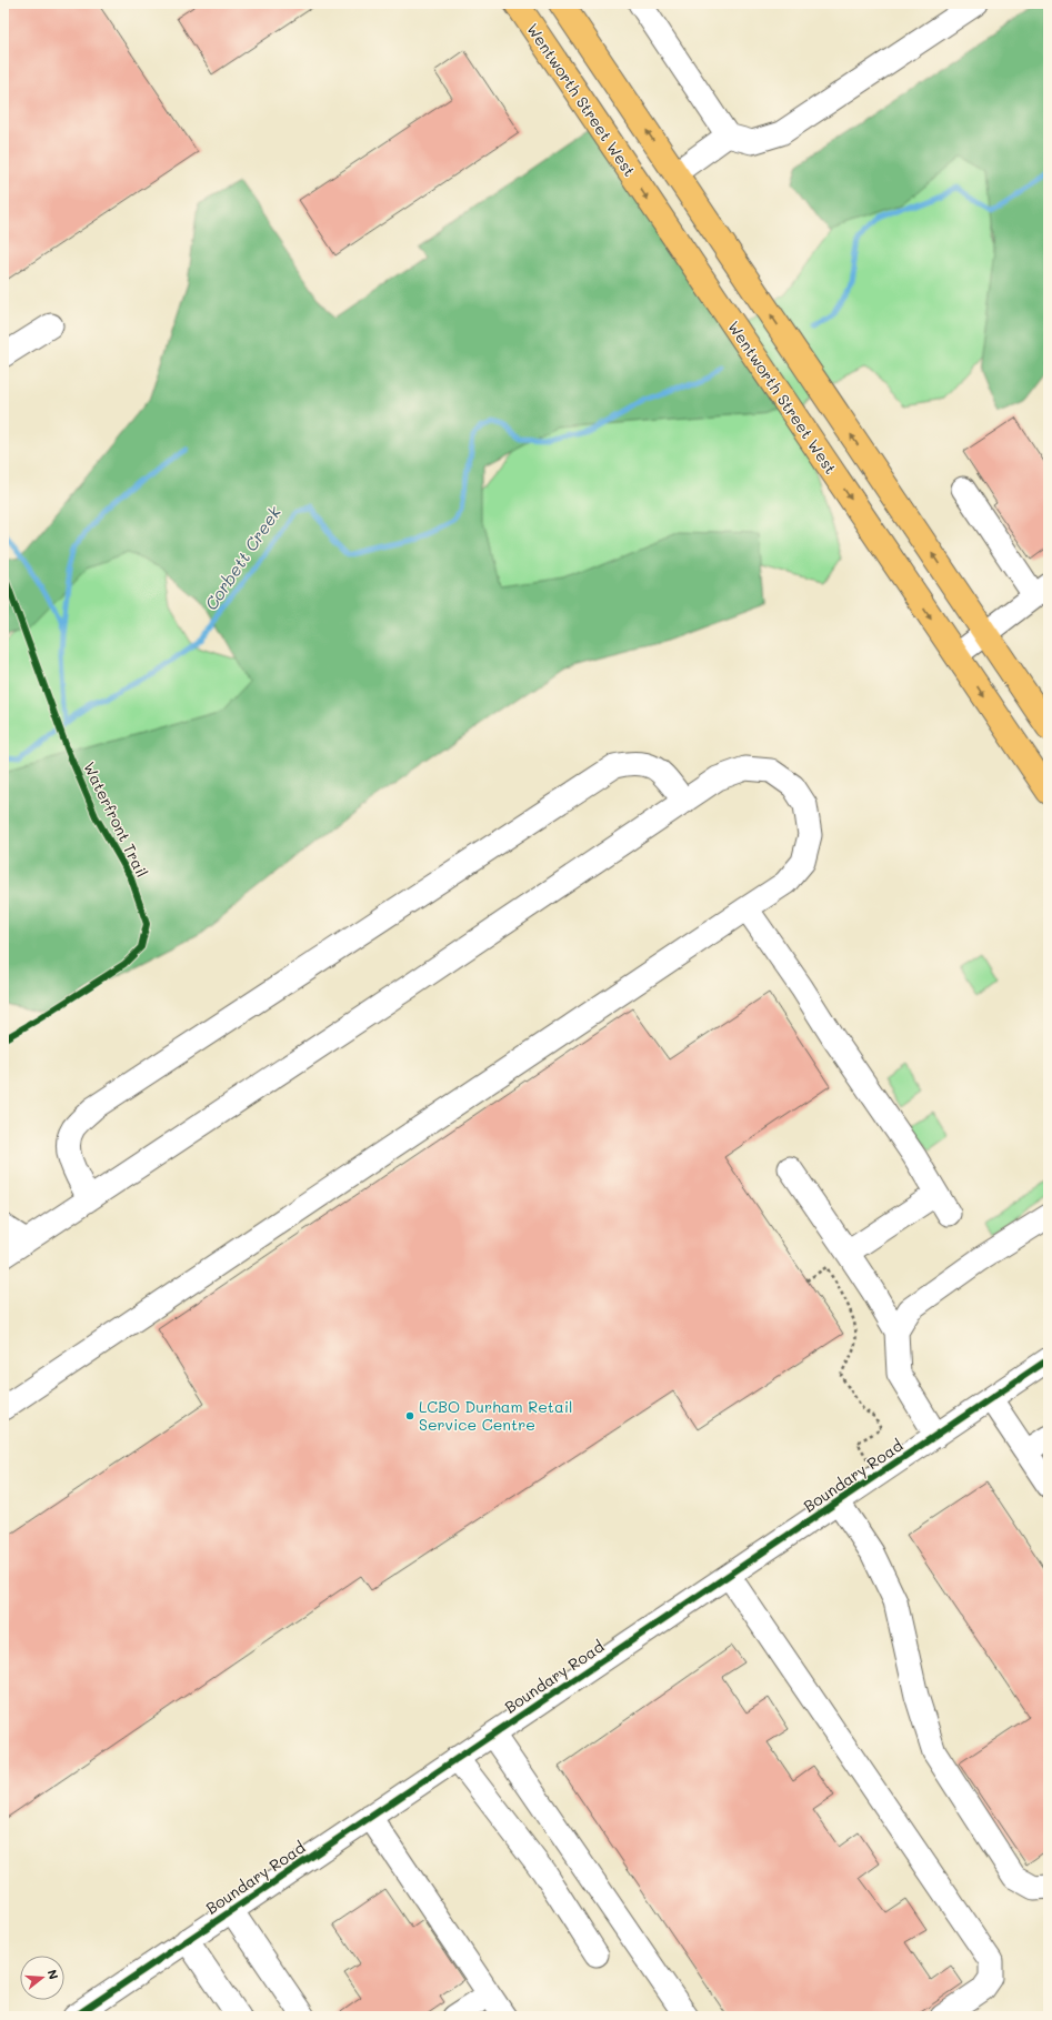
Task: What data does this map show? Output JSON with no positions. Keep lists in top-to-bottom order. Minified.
{"streets":{"main road":["Wentworth Street West"],"street":["Boundary Road"],"cycle path":["Waterfront Trail"]},"water":["Corbett Creek"],"places":["LCBO Durham Retail Service Centre"],"north":"right"}
